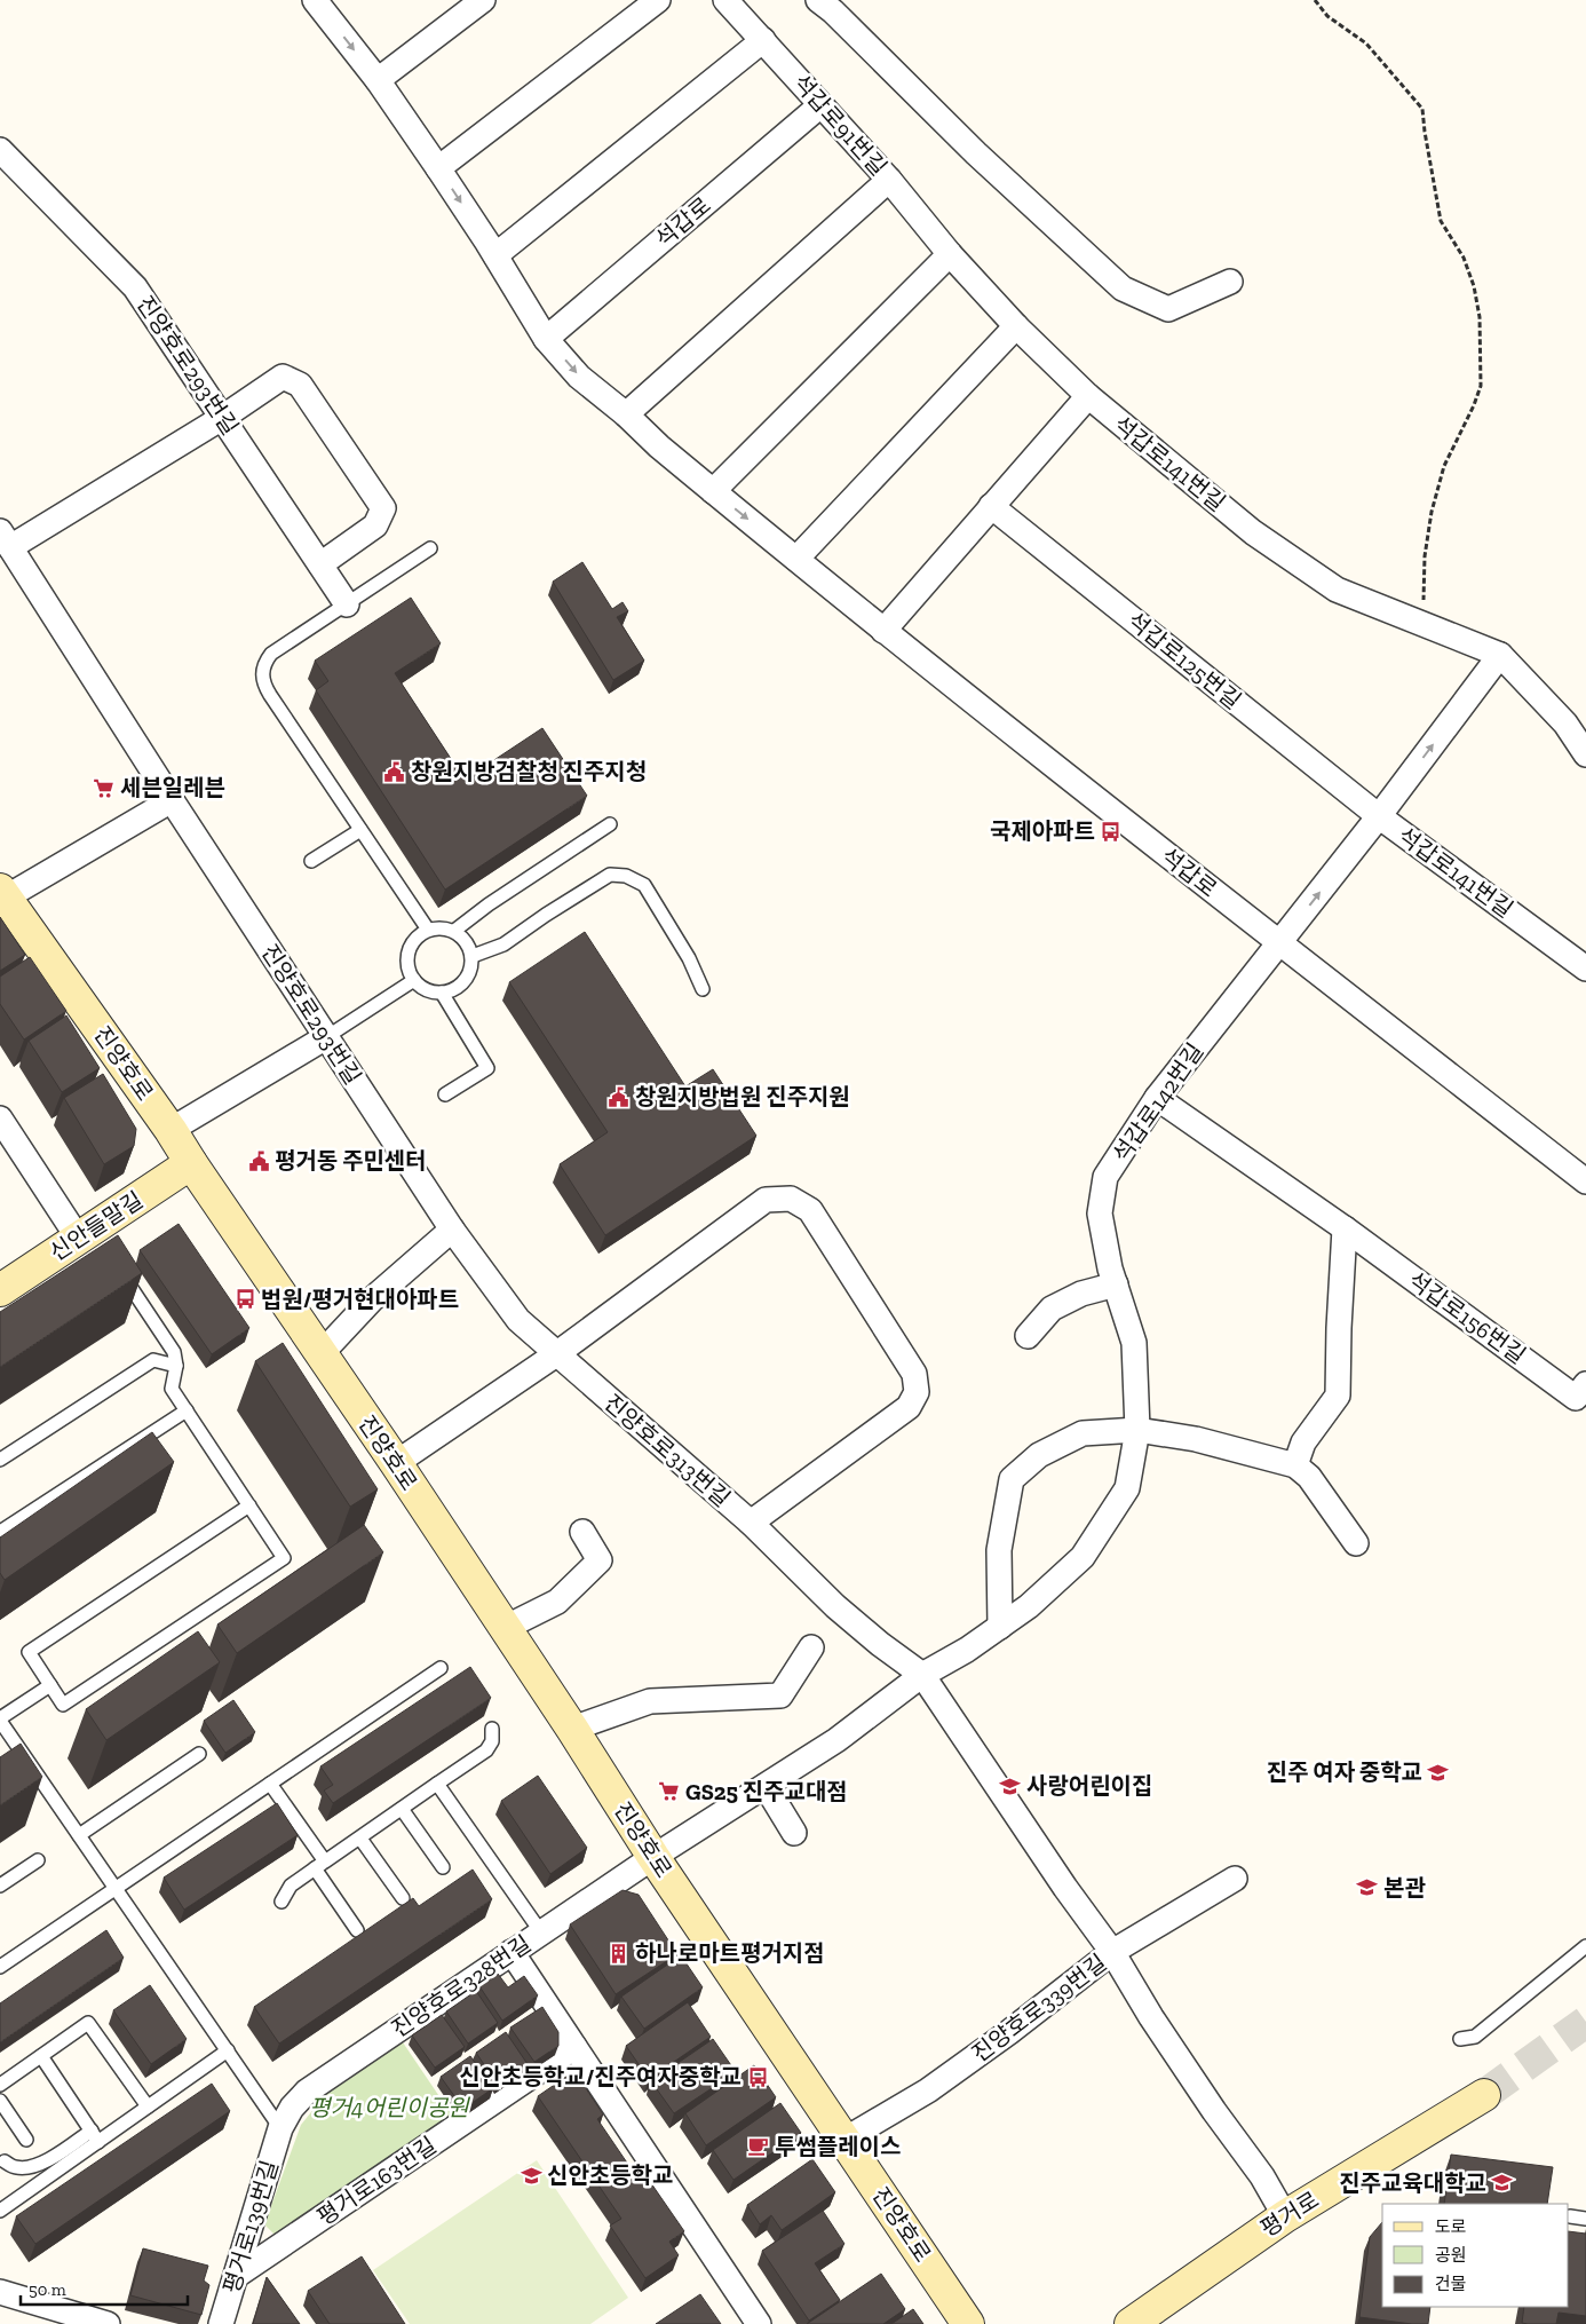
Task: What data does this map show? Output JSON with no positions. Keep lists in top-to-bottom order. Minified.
{"streets":{"street":["석갑로91번길","석갑로","진양호로293번길","석갑로141번길","석갑로125번길","진양호로","석갑로142번길","신안들말길","석갑로156번길","진양호로313번길","진양호로328번길","진양호로339번길","평거로163번길","평거로","평거로139번길"]},"crossings":[["석갑로91번길","석갑로"],["석갑로91번길","석갑로141번길"],["석갑로","석갑로141번길"],["석갑로","석갑로142번길"],["진양호로293번길","진양호로313번길"],["석갑로141번길","석갑로125번길"],["석갑로141번길","석갑로142번길"],["진양호로","신안들말길"],["진양호로","진양호로328번길"],["진양호로","진양호로339번길"],["석갑로142번길","석갑로156번길"],["석갑로142번길","진양호로313번길"],["석갑로142번길","진양호로328번길"],["진양호로328번길","평거로139번길"],["진양호로339번길","평거로"],["평거로163번길","평거로139번길"]],"parks":["평거4어린이공원"],"places":{"public building":["창원지방검찰청 진주지청","창원지방법원 진주지원","평거동 주민센터"],"supermarket":["세븐일레븐","GS25 진주교대점"],"bus stop":["국제아파트","법원/평거현대아파트","신안초등학교/진주여자중학교"],"school or university":["진주 여자 중학교","사랑어린이집","본관","신안초등학교","진주교육대학교"],"building":["하나로마트평거지점"],"cafe":["투썸플레이스"]},"legend":["도로","공원","건물"],"scale_bar":"50 m"}
